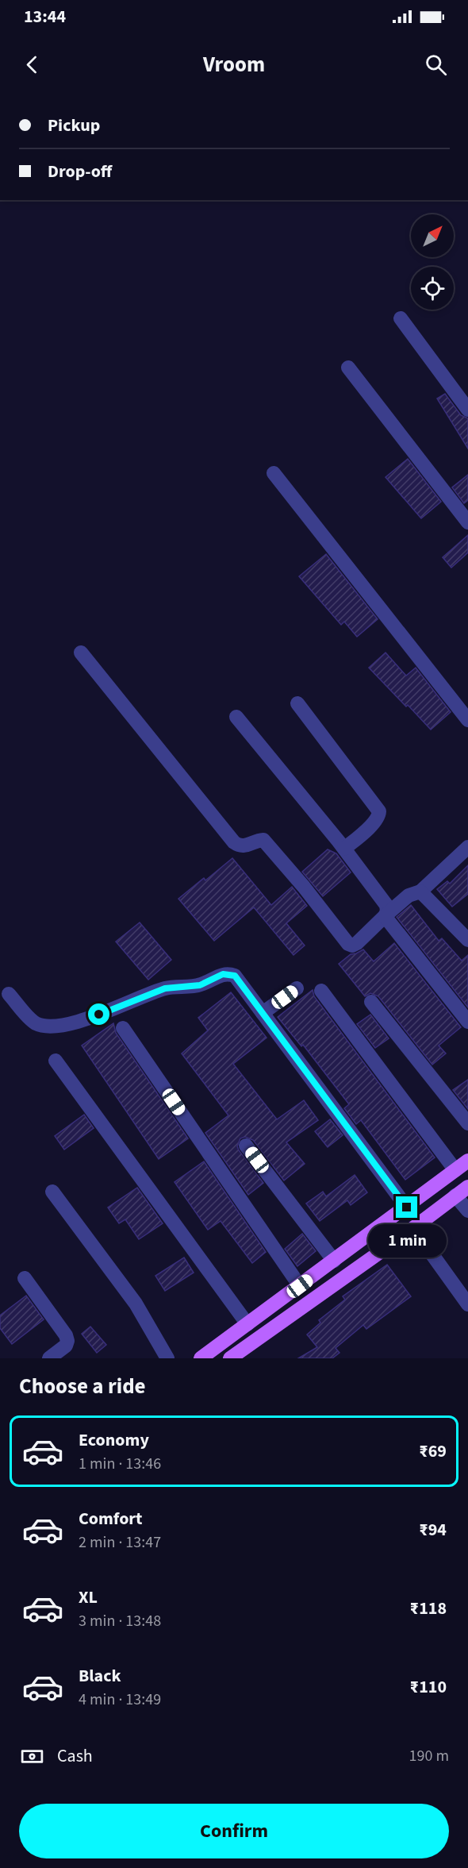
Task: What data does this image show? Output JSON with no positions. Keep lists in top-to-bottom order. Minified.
{"north":"top right","page":{"status":"13:44","header":"Vroom","banner":["Pickup","Drop-off"],"bubble":"1 min","heading":"Choose a ride","list":[{"name":"Economy","note":"1 min · 13:46","value":"₹69"},{"name":"Comfort","note":"2 min · 13:47","value":"₹94"},{"name":"XL","note":"3 min · 13:48","value":"₹118"},{"name":"Black","note":"4 min · 13:49","value":"₹110"}],"pay":["Cash","190 m"],"buttons":"Confirm"}}
